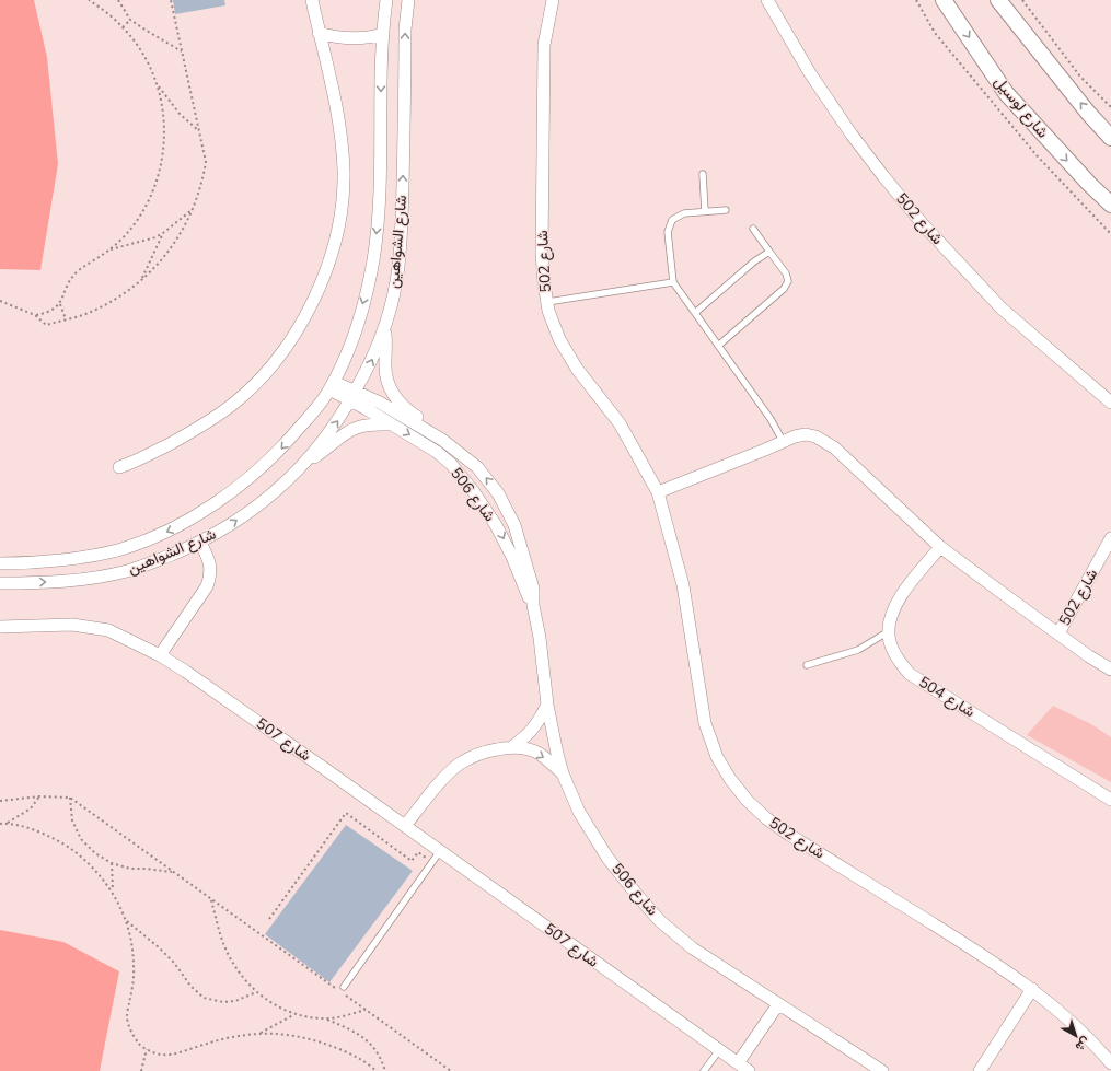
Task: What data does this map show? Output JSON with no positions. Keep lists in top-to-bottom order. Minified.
{"streets":{"street":["شارع لوسيل","شارع 502","شارع الشواهين","شارع 506","شارع 504","شارع 507"]},"crossings":[["شارع 502","شارع 504"],["شارع الشواهين","شارع 506"]],"north":"bottom right"}
